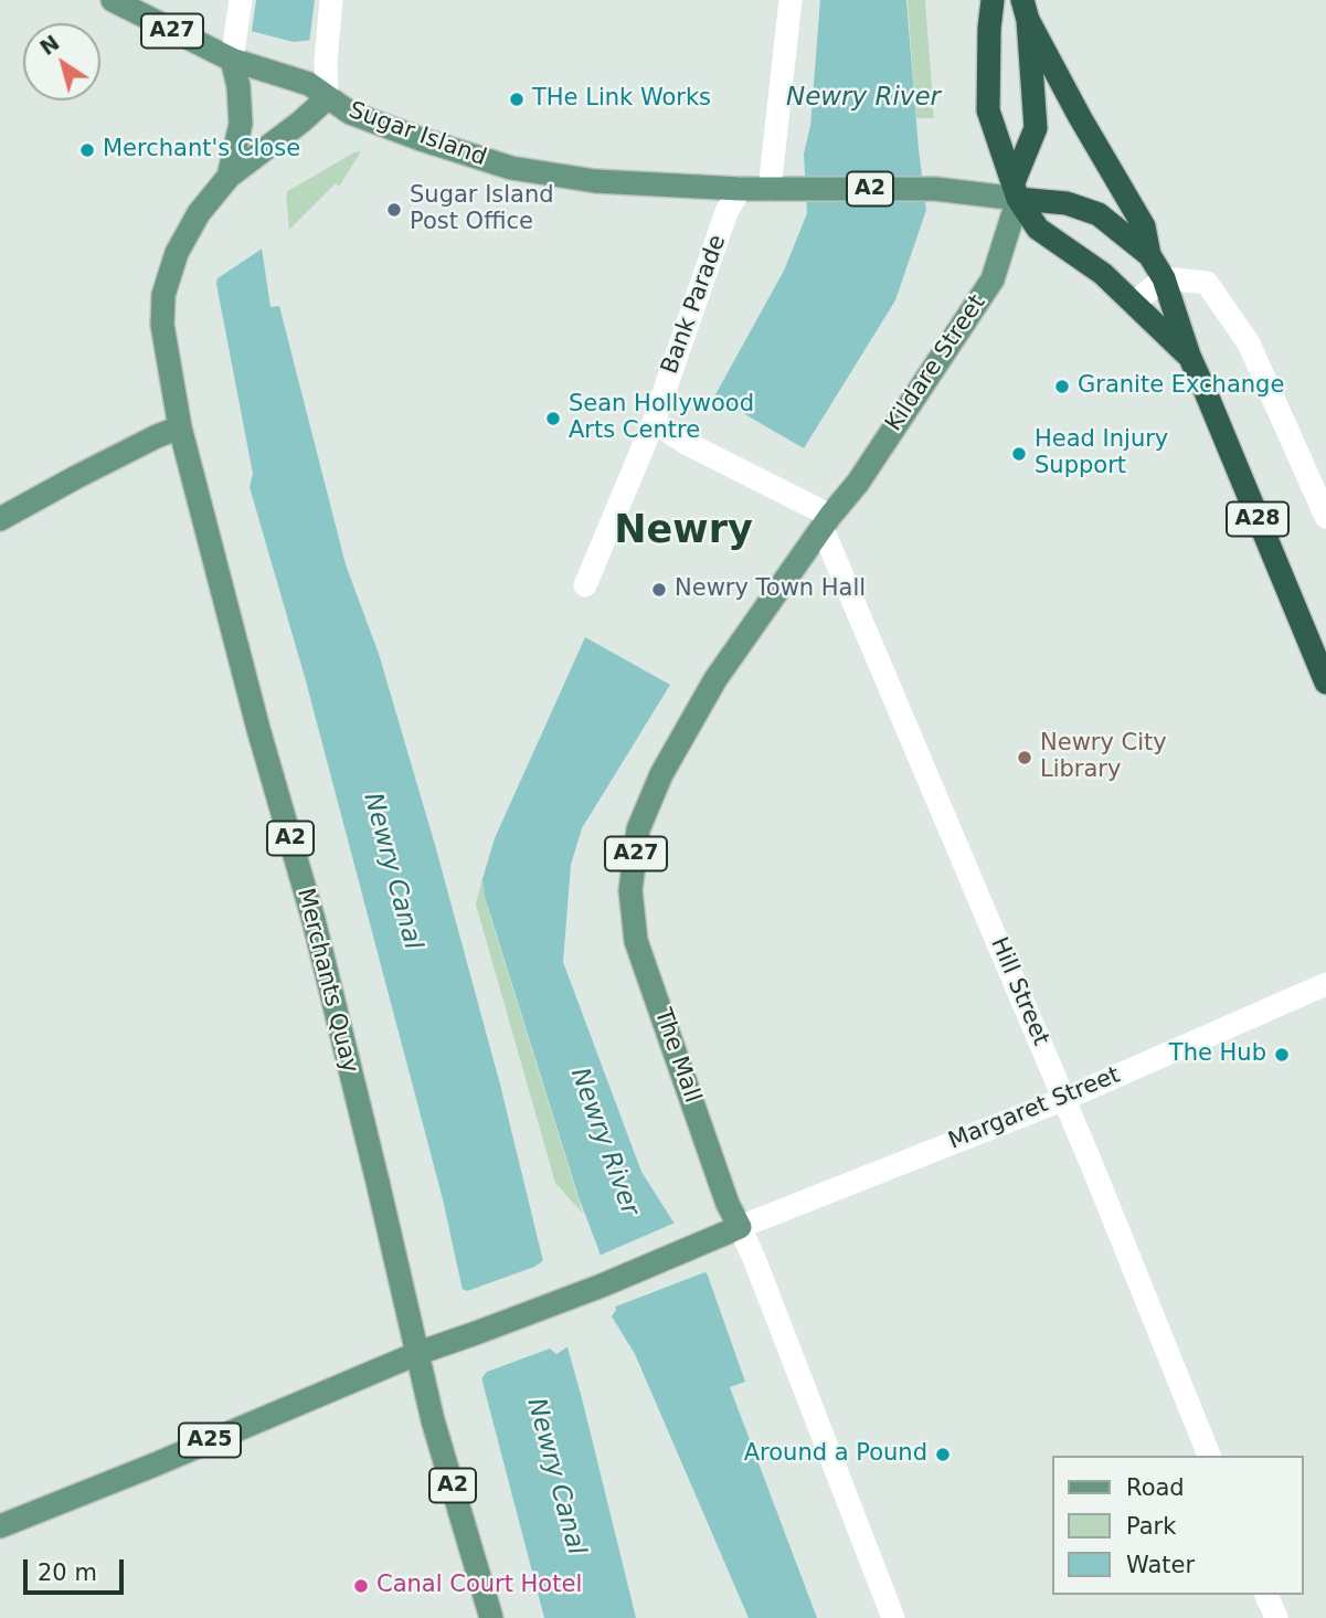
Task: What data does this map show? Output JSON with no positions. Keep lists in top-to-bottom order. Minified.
{"streets":{"highway":["A28"],"main road":["A27","Sugar Island","A2","Kildare Street","Merchants Quay","The Mall","A25"],"street":["Bank Parade","Hill Street","Margaret Street"]},"crossings":[["A27","Sugar Island"],["A27","Merchants Quay"],["Sugar Island","Bank Parade"],["Sugar Island","Kildare Street"],["Sugar Island","A28"],["Sugar Island","Merchants Quay"],["Kildare Street","A28"],["Kildare Street","Hill Street"],["Kildare Street","The Mall"],["Merchants Quay","A25"],["Hill Street","The Mall"],["Hill Street","Margaret Street"],["The Mall","Margaret Street"]],"districts":["Newry"],"water":["Newry River","Newry Canal"],"places":["THe Link Works","Merchant's Close","Sugar Island Post Office","Granite Exchange","Sean Hollywood Arts Centre","Head Injury Support","Newry Town Hall","Newry City Library","The Hub","Around a Pound","Canal Court Hotel"],"legend":["Road","Park","Water"],"scale_bar":"20 m","north":"top left"}
